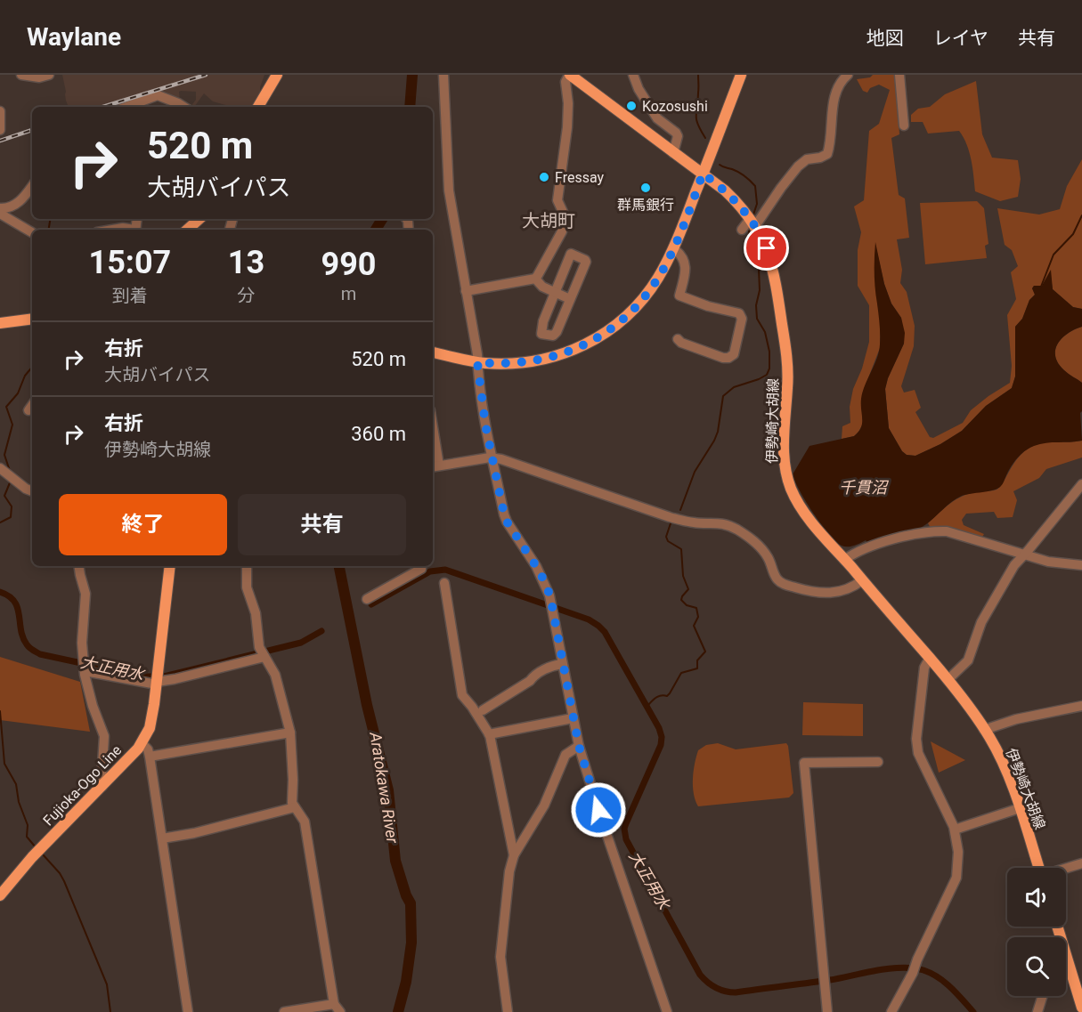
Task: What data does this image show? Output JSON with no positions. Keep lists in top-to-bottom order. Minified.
{"streets":{"main road":["伊勢崎大胡線","Fujioka-Ogo Line"]},"districts":["大胡町"],"water":["千貫沼","大正用水","Aratokawa River"],"places":["Kozosushi","Fressay","群馬銀行"],"page":{"header":"Waylane","nav":["地図","レイヤ","共有"],"turn":["520 m","大胡バイパス"],"eta":["15:07","到着","13","分","990","m"],"list":[{"name":"右折","note":"大胡バイパス","value":"520 m"},{"name":"右折","note":"伊勢崎大胡線","value":"360 m"}],"buttons":["終了","共有"]}}
